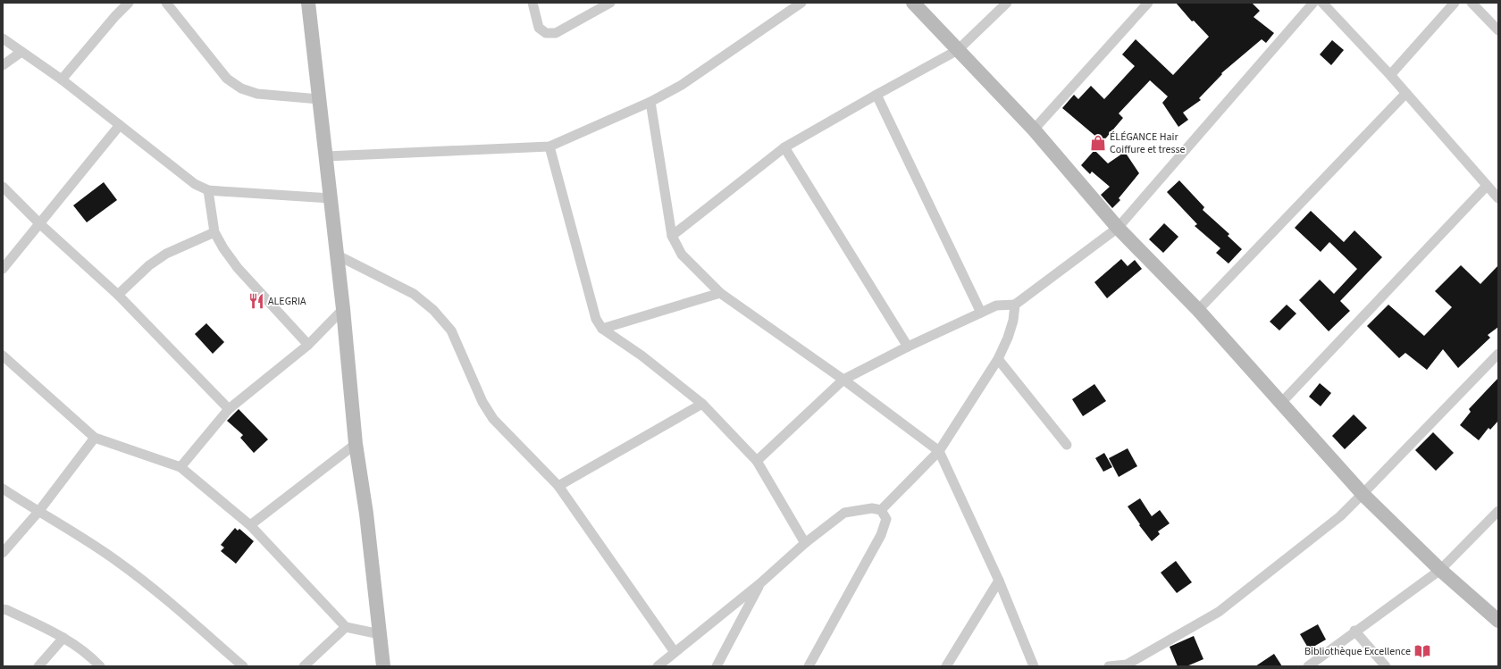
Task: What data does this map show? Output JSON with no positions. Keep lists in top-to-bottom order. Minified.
{"places":{"shop":["ÉLÉGANCE Hair Coiffure et tresse"],"restaurant":["ALEGRIA"],"library":["Bibliothèque Excellence"]}}
